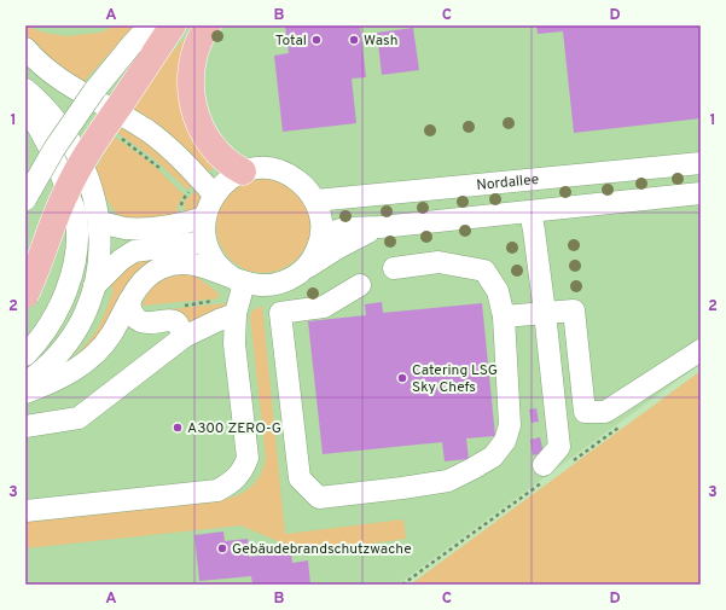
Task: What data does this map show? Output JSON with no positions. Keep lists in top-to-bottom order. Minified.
{"streets":{"street":["Nordallee"]},"places":["Total","Wash","Catering LSG Sky Chefs","A300 ZERO-G","Gebäudebrandschutzwache"],"grid":{"columns":["A","B","C","D"],"rows":["1","2","3"]}}
